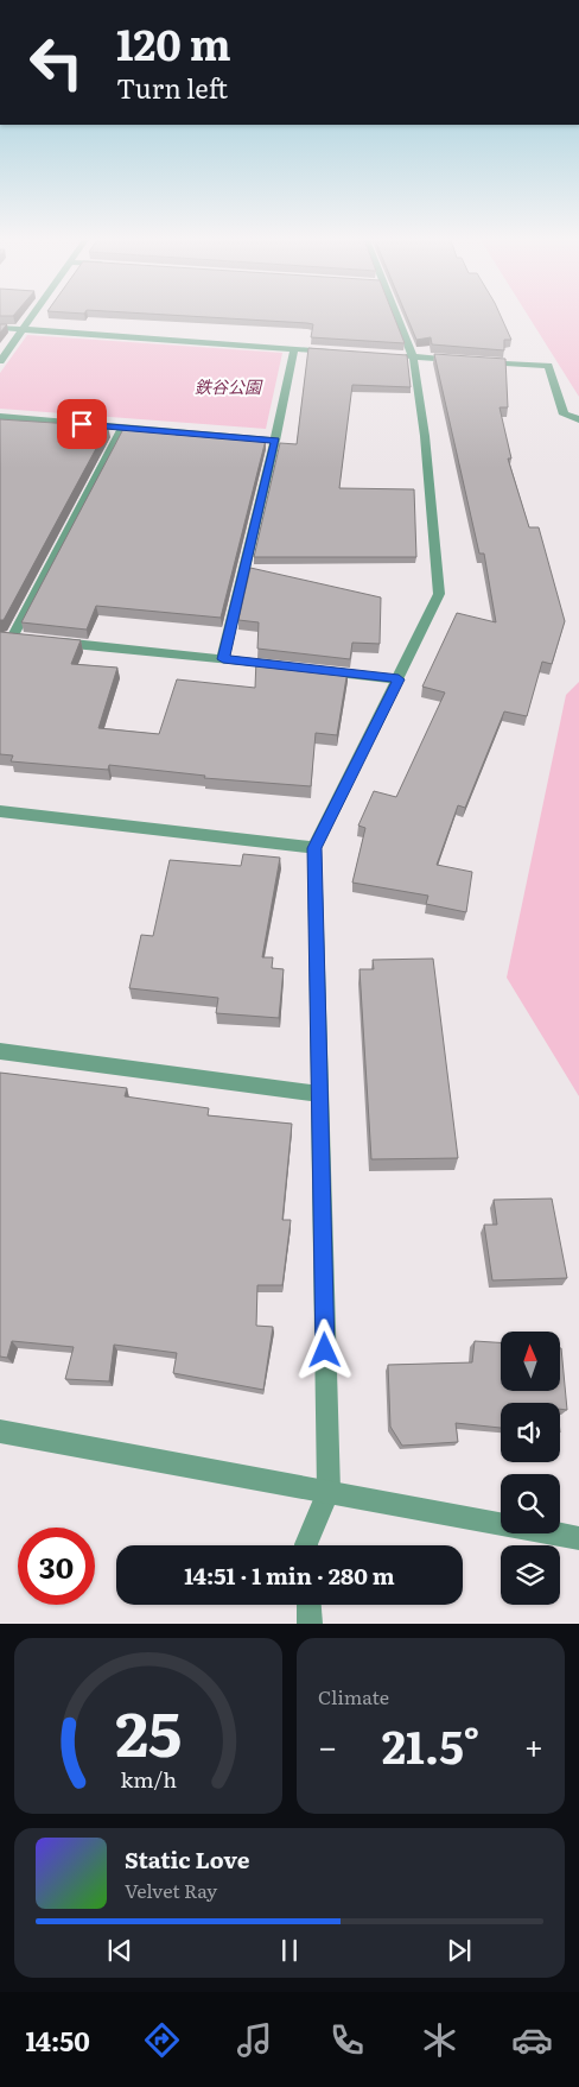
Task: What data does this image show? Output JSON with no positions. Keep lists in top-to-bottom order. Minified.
{"parks":["鉄谷公園"],"north":"top","page":{"turn":["120 m","Turn left"],"limit":"30","trip":"14:51 · 1 min · 280 m","tile":"Climate","heat":["−","21.5°","+"],"song":["Static Love","Velvet Ray"],"tabs":"14:50","gauge":["25","km/h"]}}
